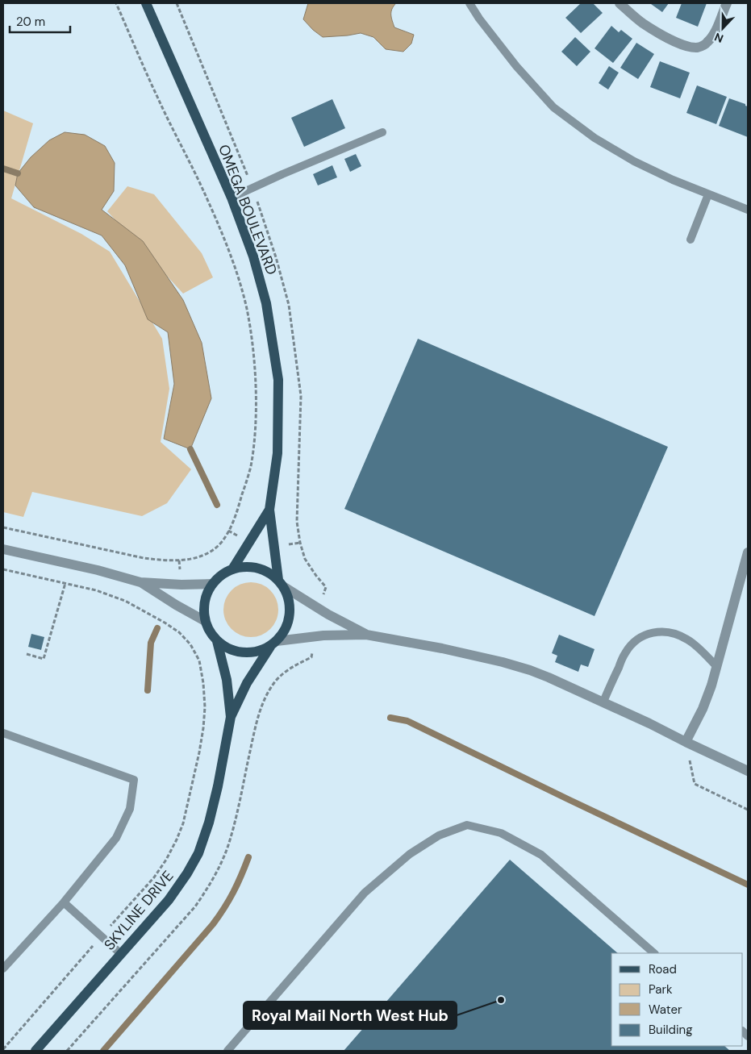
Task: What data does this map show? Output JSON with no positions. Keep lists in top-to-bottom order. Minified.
{"streets":{"main road":["OMEGA BOULEVARD","SKYLINE DRIVE"]},"crossings":[["OMEGA BOULEVARD","SKYLINE DRIVE"]],"places":["Royal Mail North West Hub"],"legend":["Road","Park","Water","Building"],"scale_bar":"20 m","north":"bottom"}
